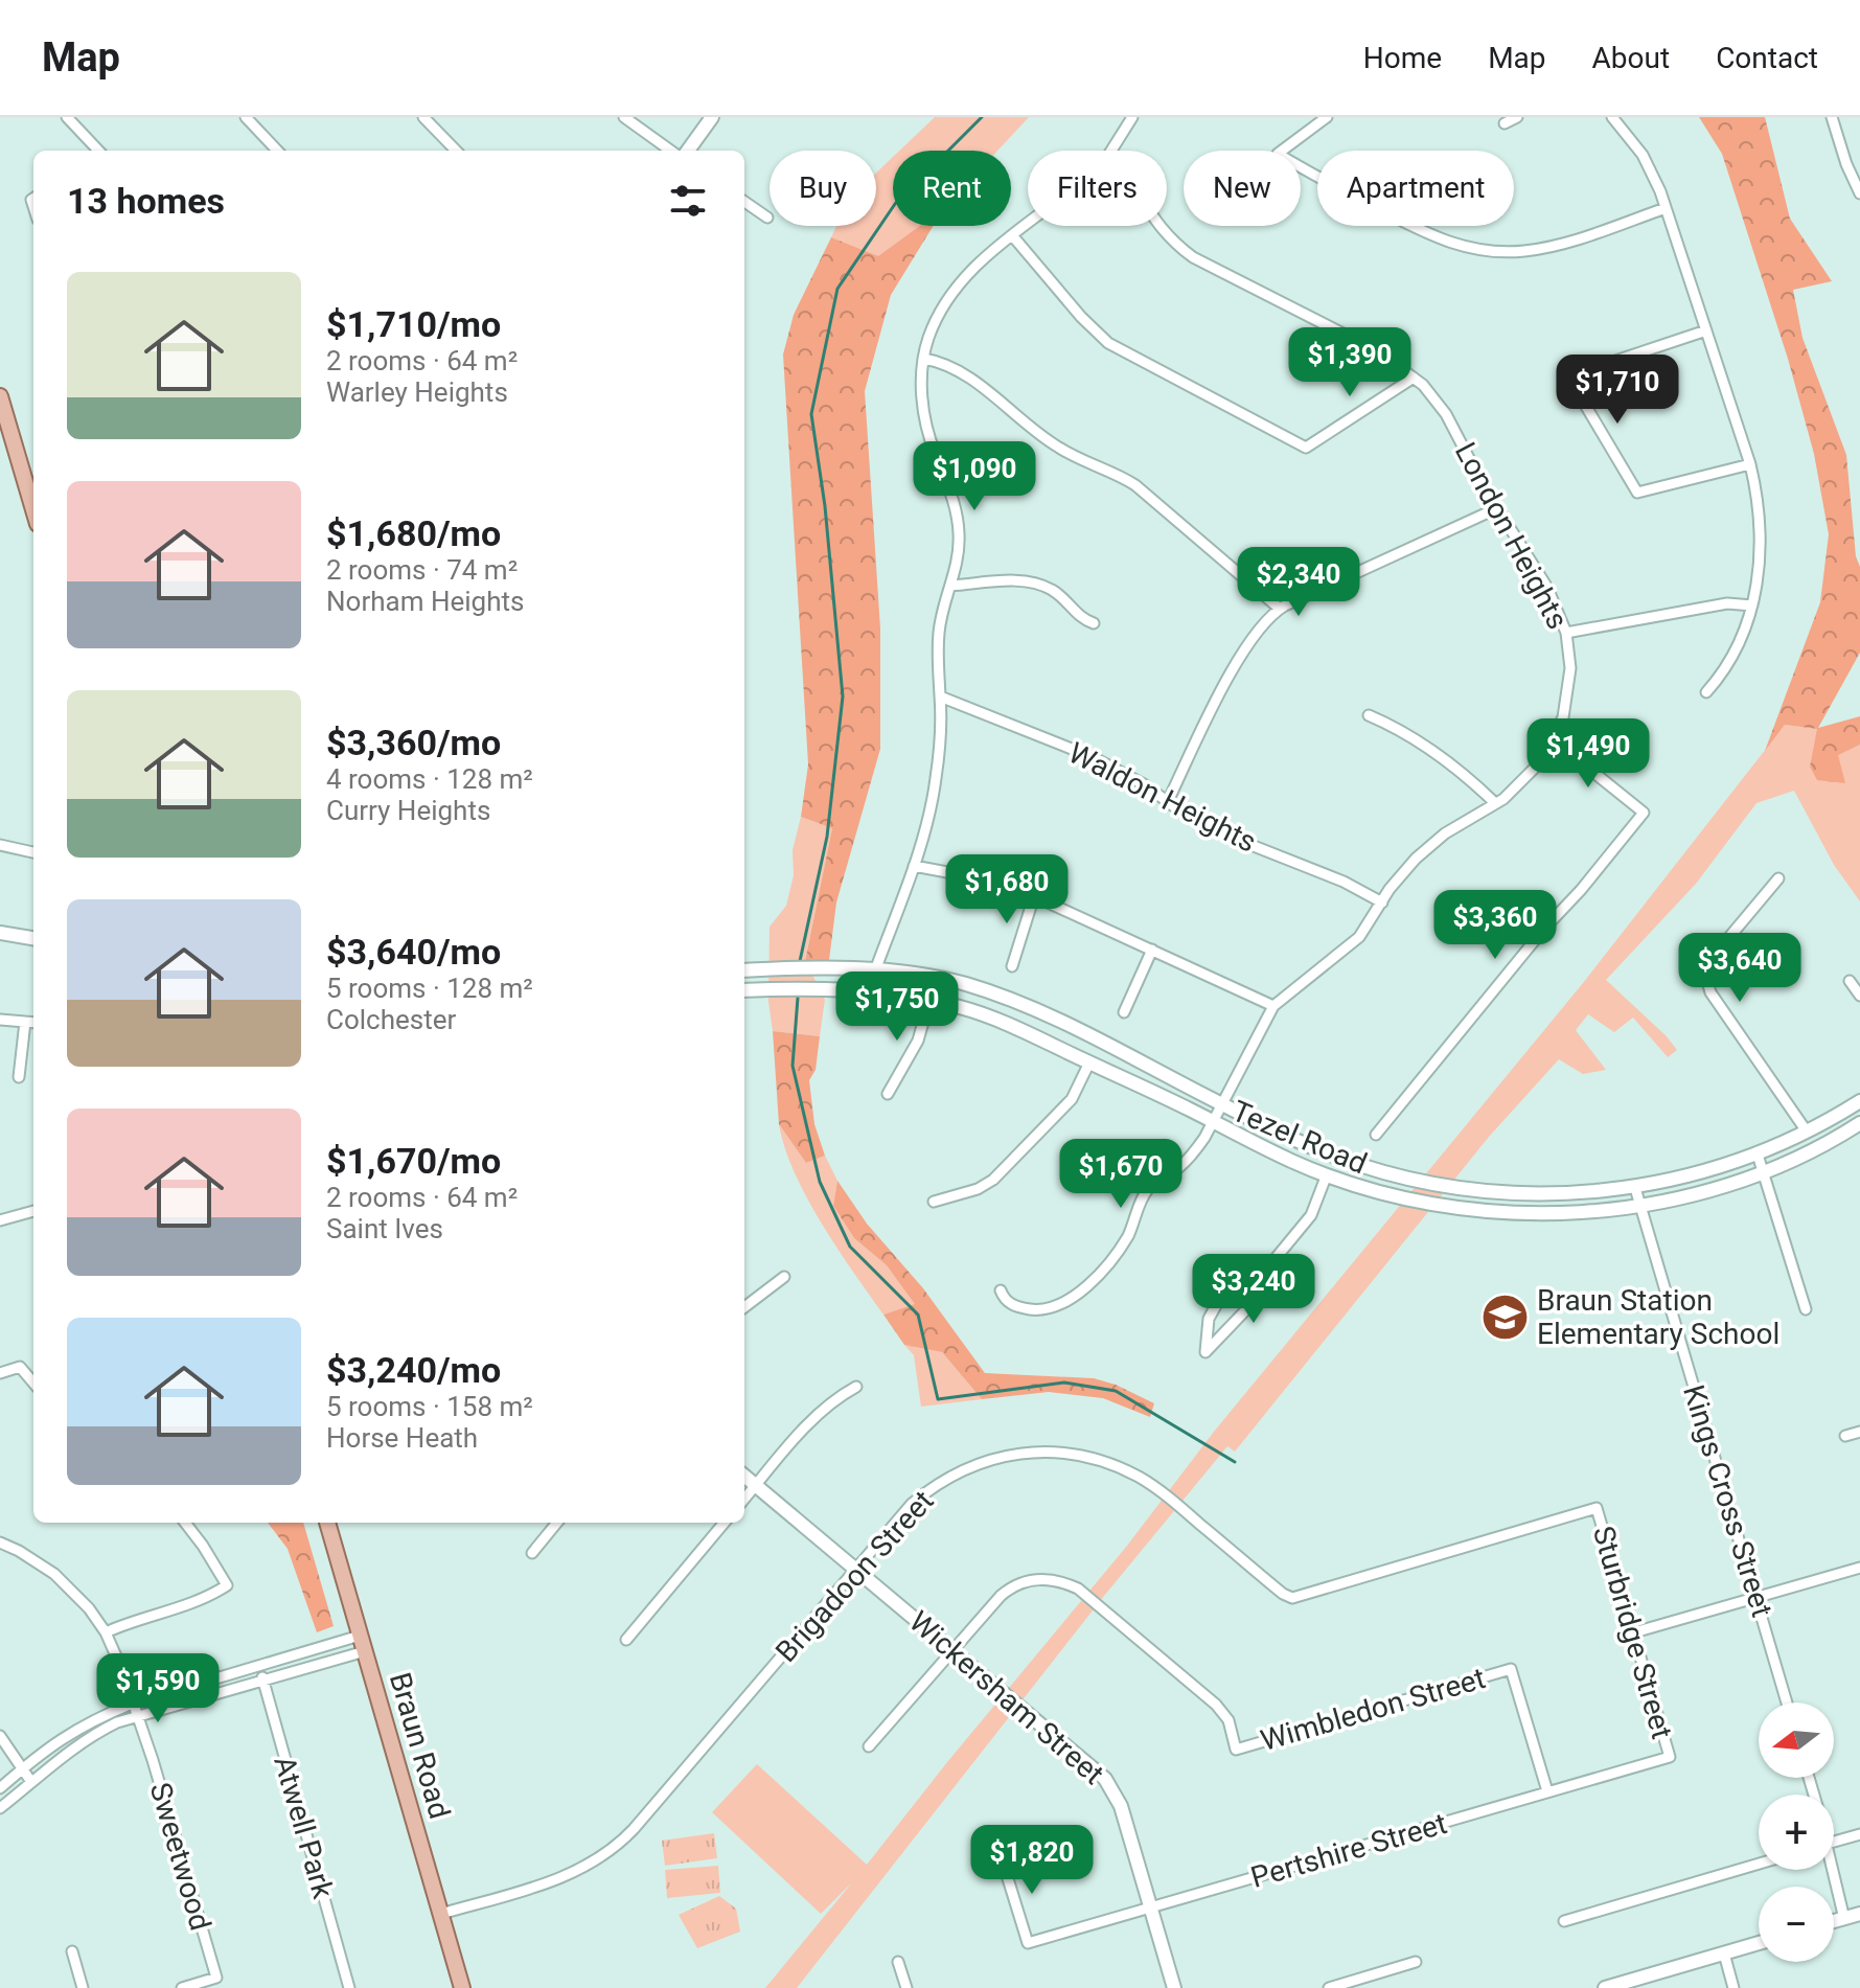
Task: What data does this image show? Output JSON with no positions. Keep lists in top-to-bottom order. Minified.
{"streets":{"main road":["Tezel Road","Wickersham Street","Braun Road"],"street":["London Heights","Waldon Heights","Kings Cross Street","Brigadoon Street","Sturbridge Street","Wimbledon Street","Atwell Park","Pertshire Street","Sweetwood"]},"crossings":[["London Heights","Waldon Heights"],["London Heights","Tezel Road"],["Tezel Road","Kings Cross Street"],["Brigadoon Street","Sturbridge Street"],["Brigadoon Street","Wickersham Street"],["Brigadoon Street","Braun Road"],["Sturbridge Street","Pertshire Street"],["Wickersham Street","Wimbledon Street"],["Wickersham Street","Pertshire Street"],["Wimbledon Street","Pertshire Street"]],"places":{"school or university":["Braun Station Elementary School"]},"north":"left","page":{"header":"Map","nav":["Home","Map","About","Contact"],"chip":["Buy","Rent","Filters","New","Apartment"],"heading":"13 homes","list":[{"name":"$1,710/mo","note":"2 rooms · 64 m² · Warley Heights"},{"name":"$1,680/mo","note":"2 rooms · 74 m² · Norham Heights"},{"name":"$3,360/mo","note":"4 rooms · 128 m² · Curry Heights"},{"name":"$3,640/mo","note":"5 rooms · 128 m² · Colchester"},{"name":"$1,670/mo","note":"2 rooms · 64 m² · Saint Ives"},{"name":"$3,240/mo","note":"5 rooms · 158 m² · Horse Heath"}],"price":["$1,390","$1,710","$1,090","$2,340","$1,490","$1,680","$3,360","$3,640","$1,750","$1,670","$3,240","$1,590","$1,820"],"map_buttons":["+","−"]}}
